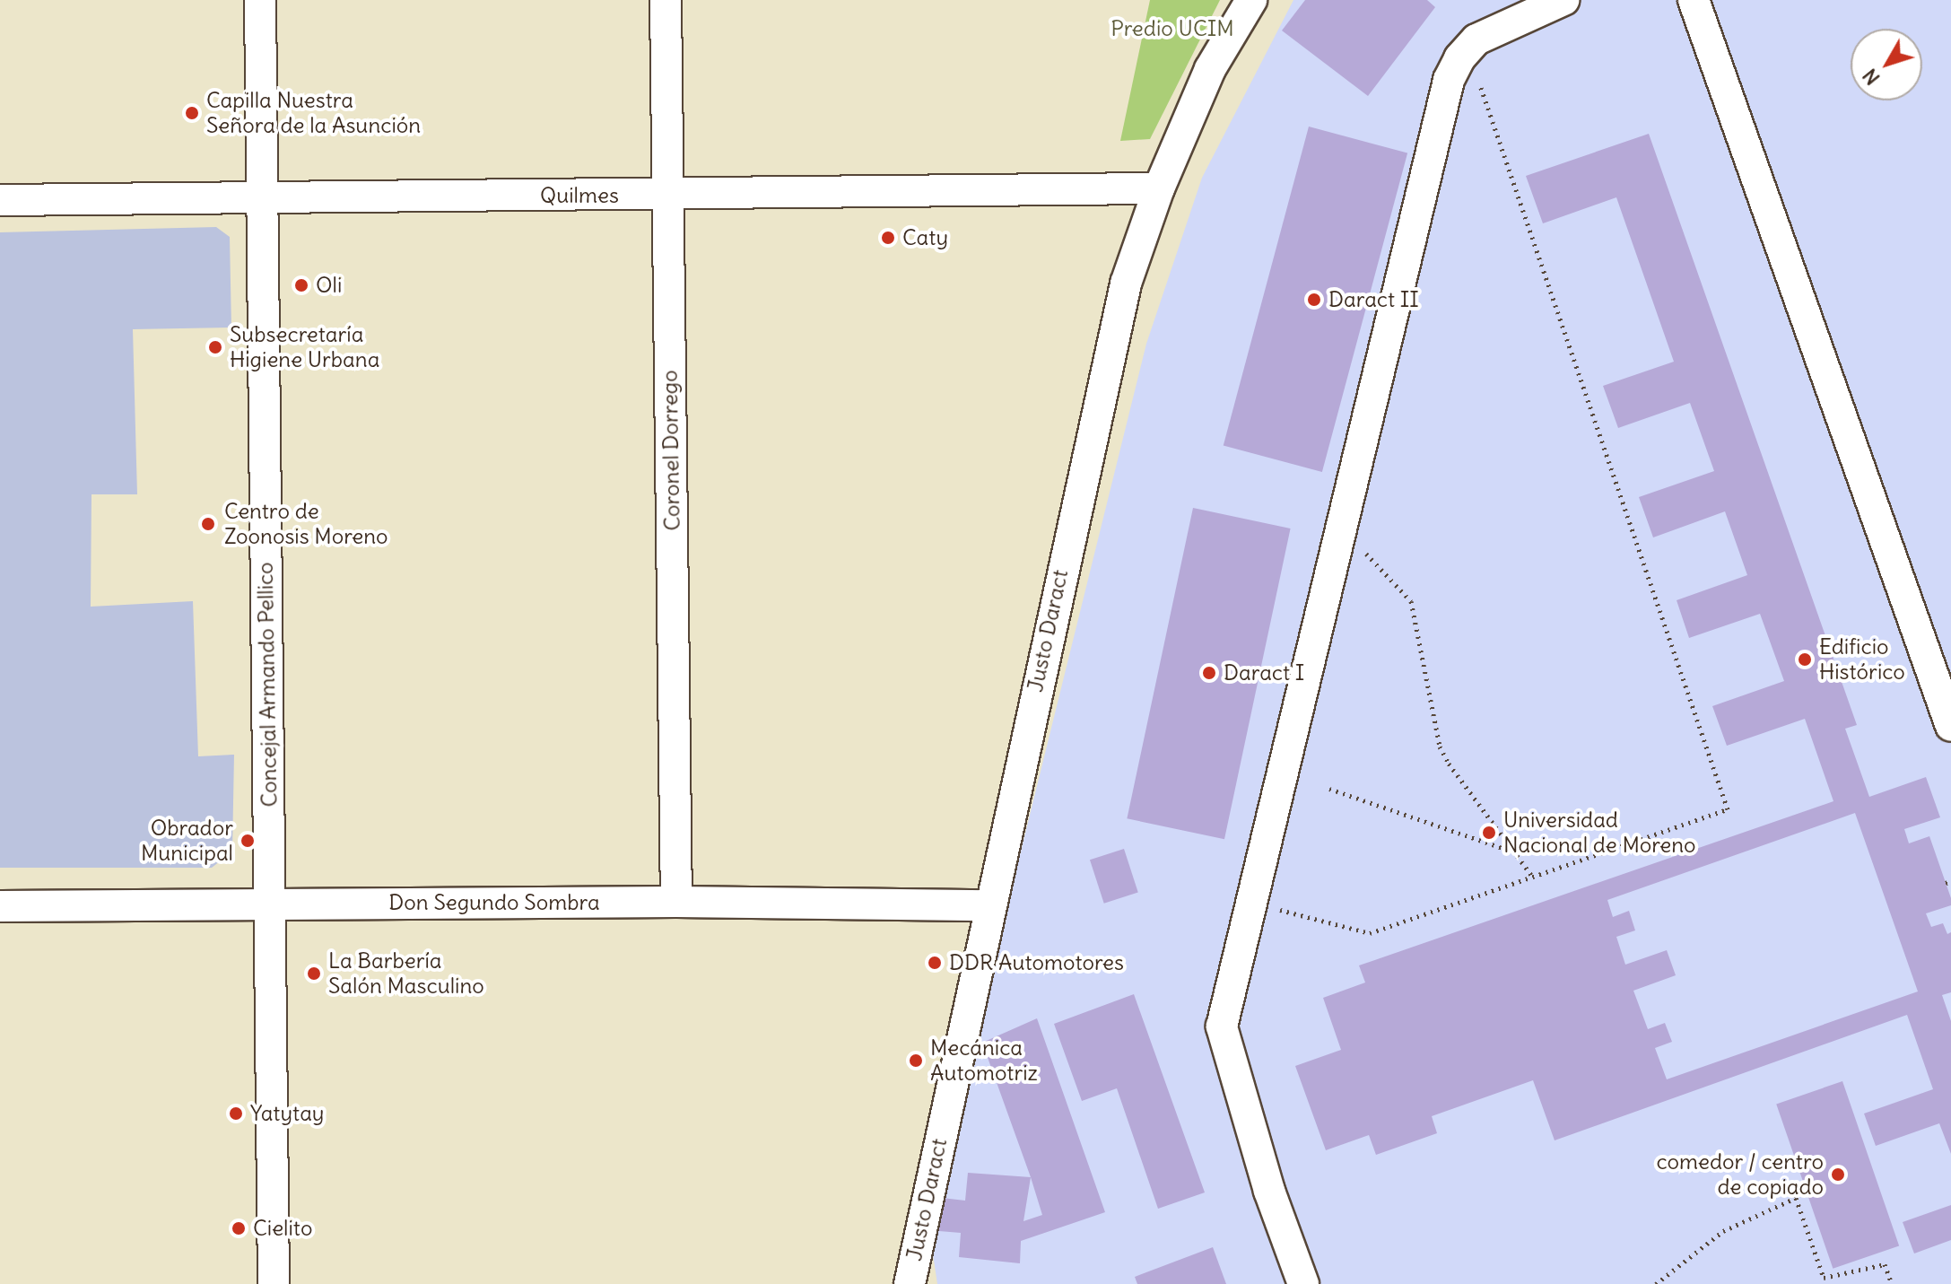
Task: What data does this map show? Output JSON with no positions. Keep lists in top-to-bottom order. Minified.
{"streets":{"street":["Quilmes","Coronel Dorrego","Justo Daract","Concejal Armando Pellico","Don Segundo Sombra"]},"crossings":[["Quilmes","Coronel Dorrego"],["Quilmes","Justo Daract"],["Quilmes","Concejal Armando Pellico"],["Coronel Dorrego","Don Segundo Sombra"],["Justo Daract","Don Segundo Sombra"],["Concejal Armando Pellico","Don Segundo Sombra"]],"parks":["Predio UCIM"],"places":["Capilla Nuestra Señora de la Asunción","Caty","Oli","Daract II","Subsecretaría Higiene Urbana","Centro de Zoonosis Moreno","Edificio Histórico","Daract I","Universidad Nacional de Moreno","Obrador Municipal","DDR Automotores","La Barbería Salón Masculino","Mecánica Automotriz","Yatytay","comedor / centro de copiado","Cielito"],"north":"bottom left"}
